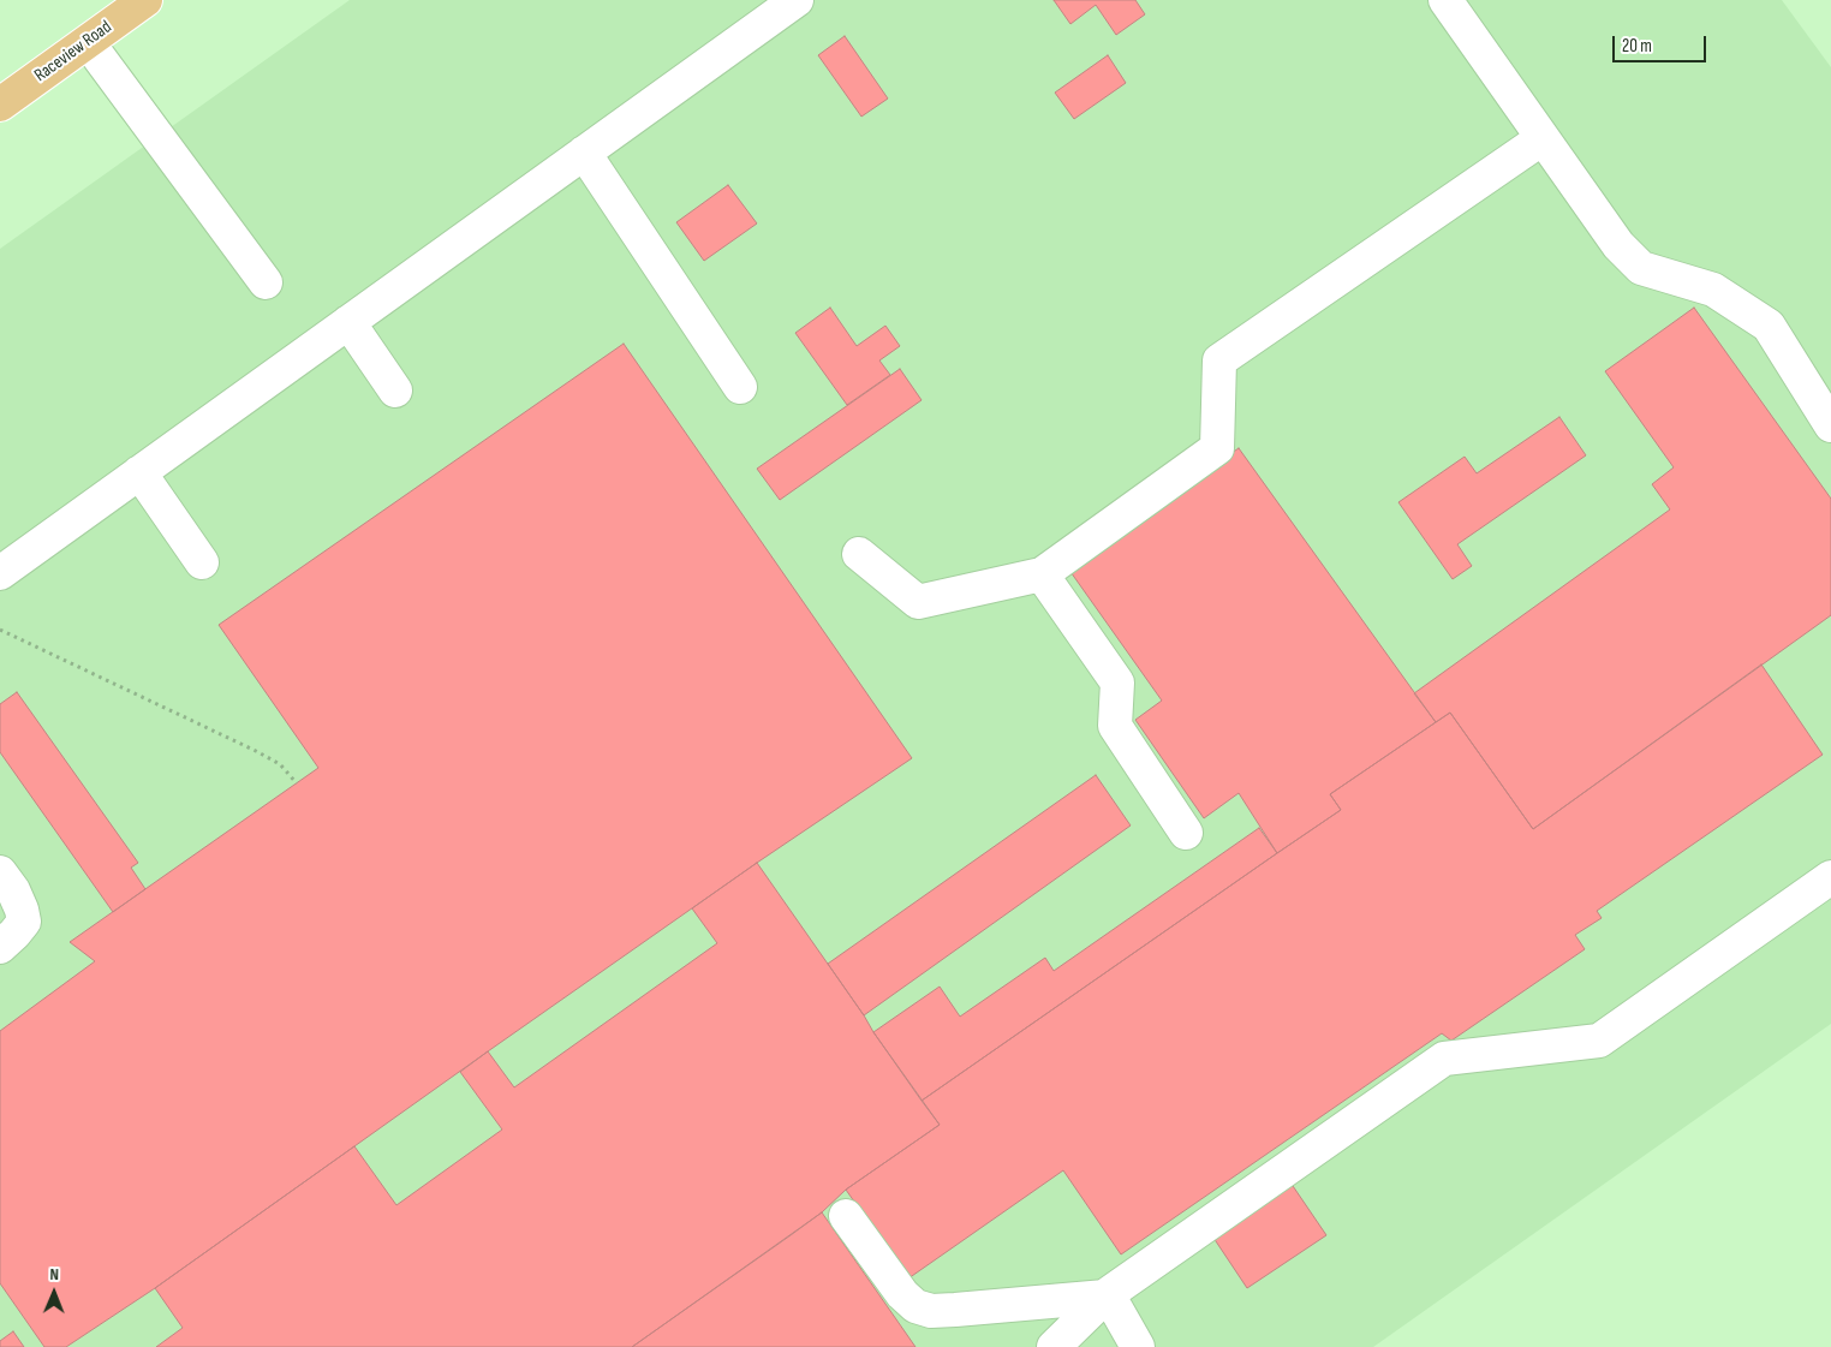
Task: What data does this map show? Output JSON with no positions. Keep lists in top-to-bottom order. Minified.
{"streets":{"main road":["Raceview Road"]},"scale_bar":"20 m","north":"top"}
